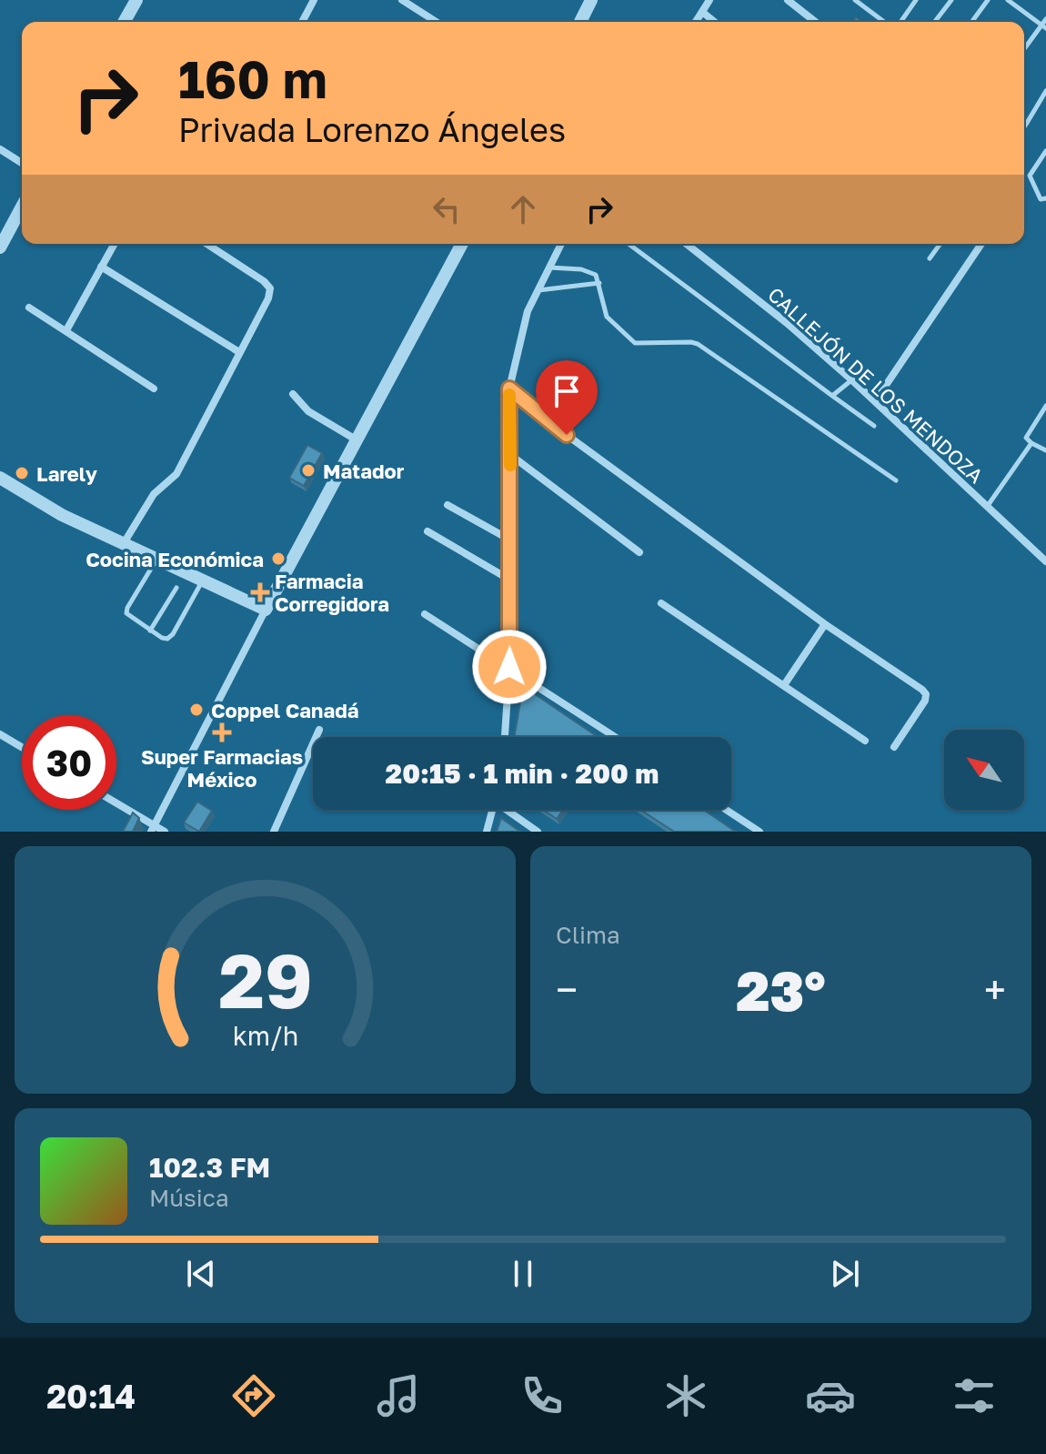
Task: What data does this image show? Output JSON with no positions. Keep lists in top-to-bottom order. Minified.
{"streets":{"street":["CALLEJÓN DE LOS MENDOZA"]},"places":{"other":["Matador","Larely","Cocina Económica","Coppel Canadá"],"health":["Farmacia Corregidora","Super Farmacias México"]},"north":"top left","page":{"turn":["160 m","Privada Lorenzo Ángeles"],"limit":"30","trip":"20:15 · 1 min · 200 m","tile":"Clima","heat":["−","23°","+"],"song":["102.3 FM","Música"],"tabs":"20:14","gauge":["29","km/h"]}}
